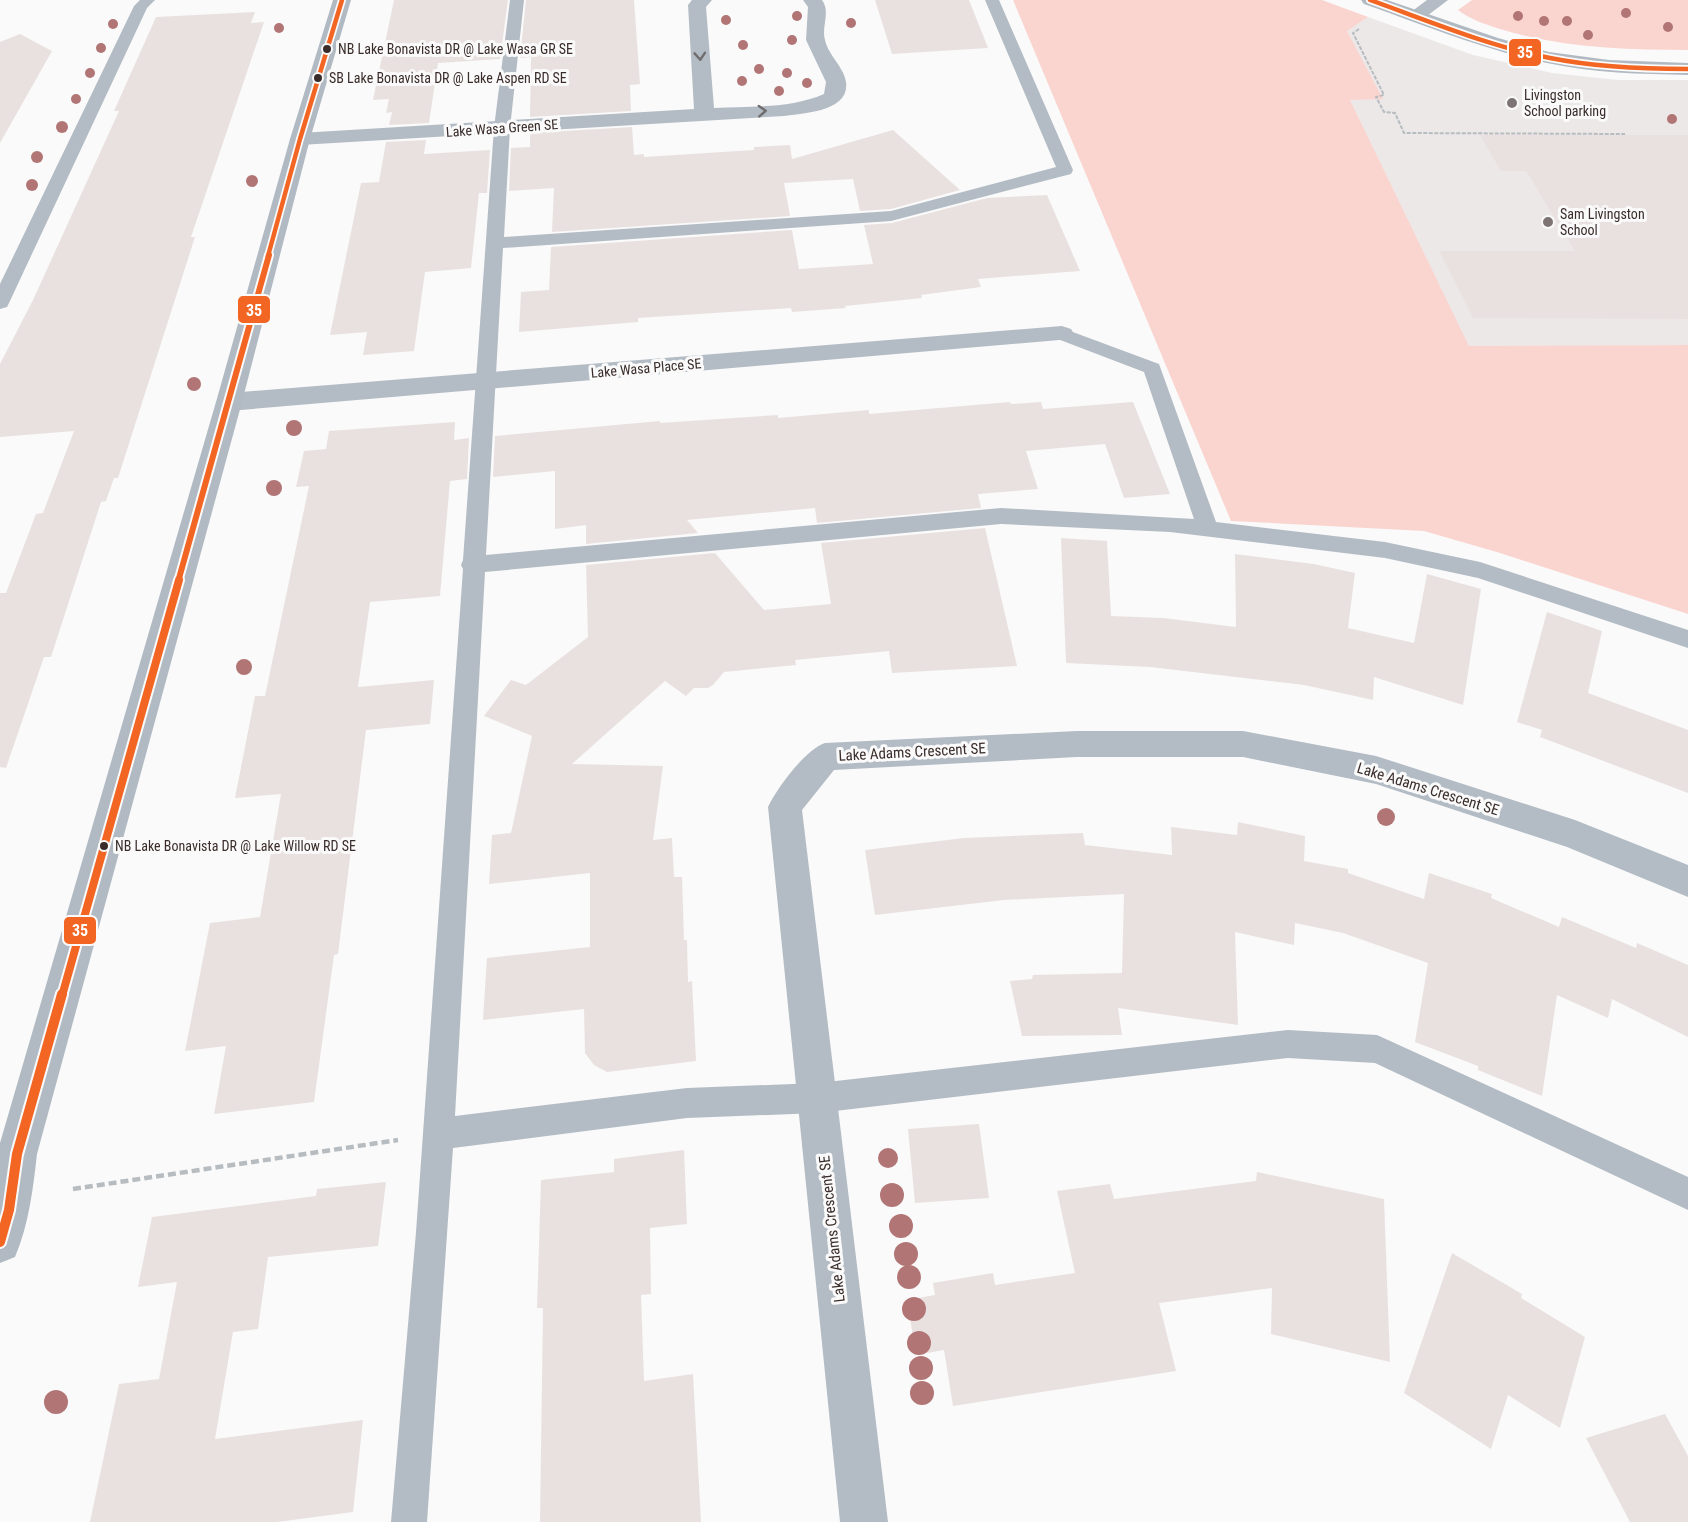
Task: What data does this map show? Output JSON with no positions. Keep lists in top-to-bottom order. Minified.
{"streets":{"street":["Lake Wasa Green SE","Lake Wasa Place SE","Lake Adams Crescent SE"]},"places":["NB Lake Bonavista DR @ Lake Wasa GR SE","SB Lake Bonavista DR @ Lake Aspen RD SE","Livingston School parking","Sam Livingston School","NB Lake Bonavista DR @ Lake Willow RD SE"],"lines":["transit line 35"]}
